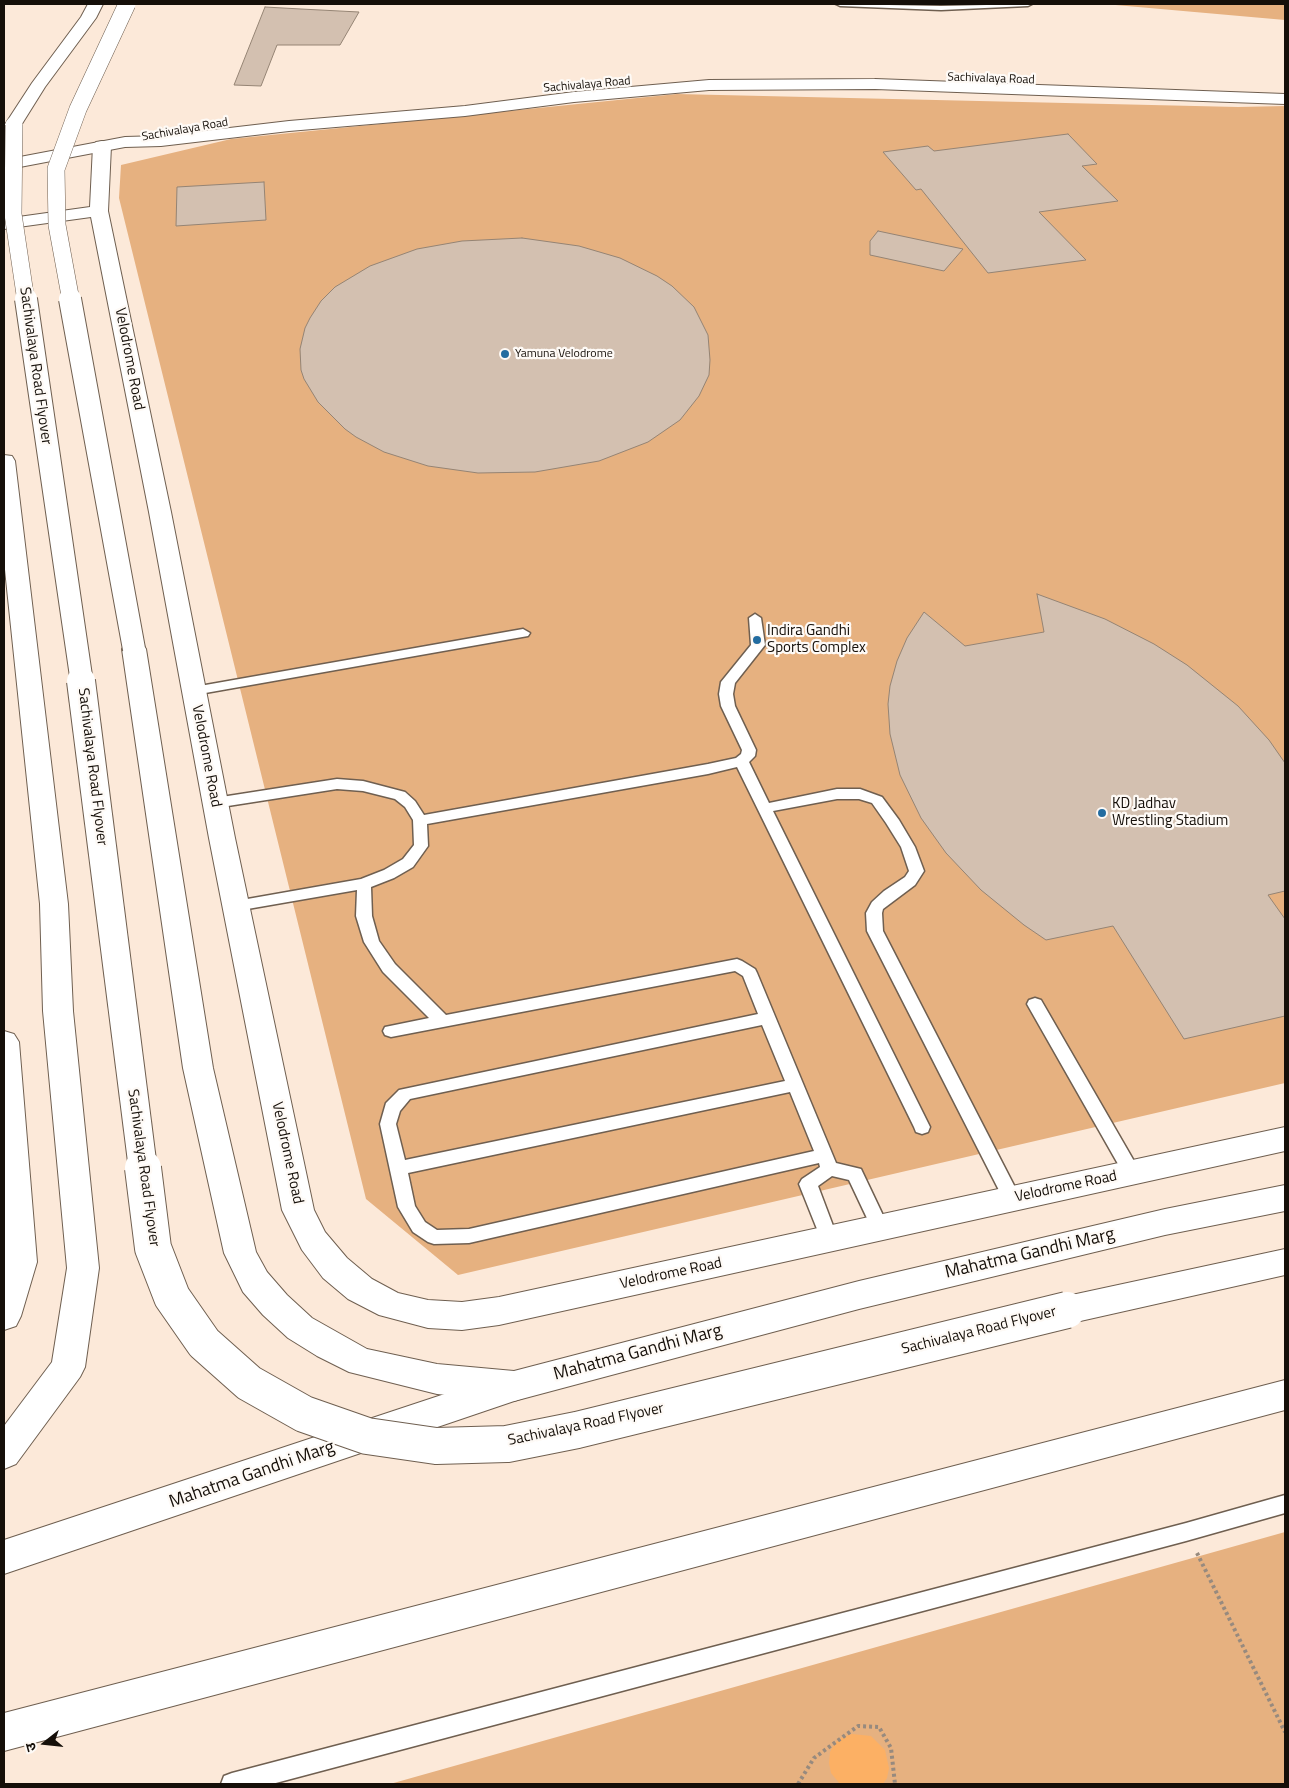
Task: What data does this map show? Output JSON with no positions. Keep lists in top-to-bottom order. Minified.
{"streets":{"main road":["Sachivalaya Road","Velodrome Road","Sachivalaya Road Flyover","Mahatma Gandhi Marg"]},"crossings":[["Sachivalaya Road","Velodrome Road"]],"places":["Yamuna Velodrome","Indira Gandhi Sports Complex","KD Jadhav Wrestling Stadium"],"north":"left"}
